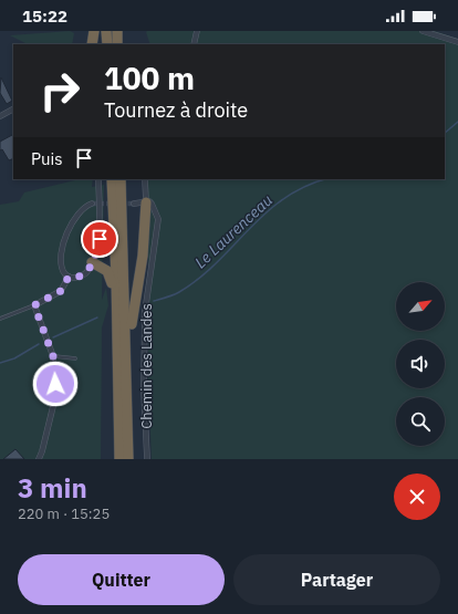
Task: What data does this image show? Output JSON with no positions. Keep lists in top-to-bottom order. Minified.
{"streets":{"street":["Chemin des Landes"]},"water":["Le Laurenceau"],"north":"top right","page":{"status":"15:22","turn":["100 m","Tournez à droite"],"then":"Puis","heading":["3 min","220 m · 15:25"],"buttons":["Quitter","Partager"]}}
